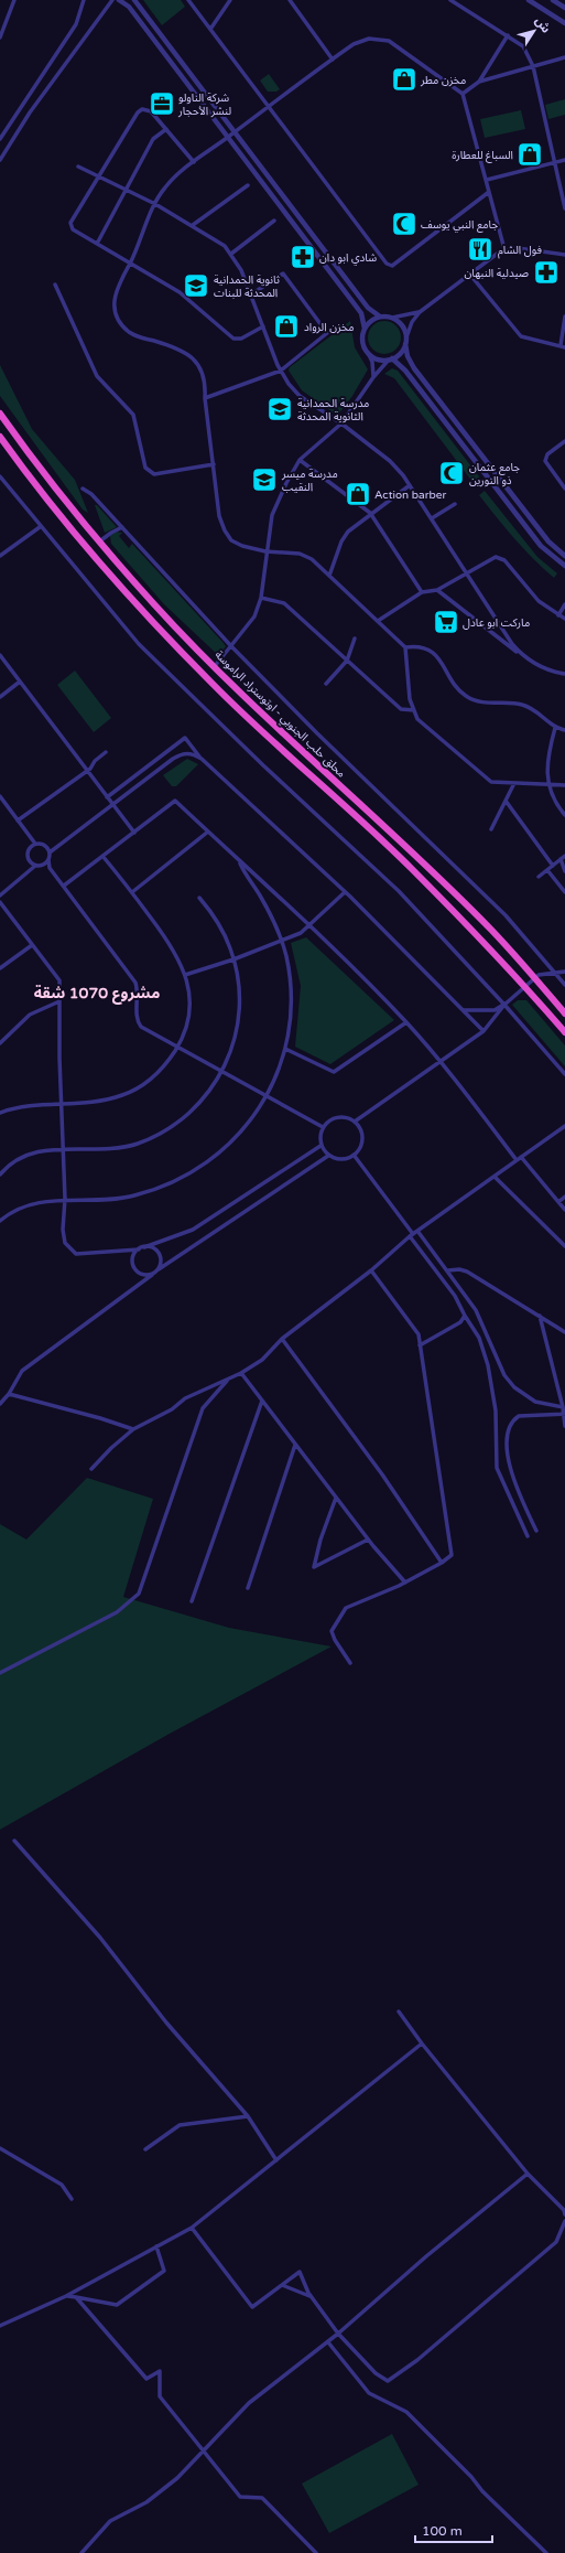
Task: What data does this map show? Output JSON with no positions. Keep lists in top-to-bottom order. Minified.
{"streets":{"highway":["محلق حلب الجنوبي - اوتوستراد الراموسة"]},"districts":["مشروع 1070 شقة"],"places":{"shop":["مخزن مطر","السباغ للعطارة","مخزن الرواد","Action barber"],"office":["شركة الناولو لنشر الأحجار"],"mosque":["جامع النبي يوسف","جامع عثمان ذو النورين"],"restaurant":["فول الشام"],"pharmacy":["شادي ابو دان","صيدلية النبهان"],"school or university":["ثانوية الحمدانية المحدثة للبنات","مدرسة الحمدانية الثانوية المحدثة","مدرسة ميسر النقيب"],"supermarket":["ماركت ابو عادل"]},"scale_bar":"100 m","north":"top right"}
